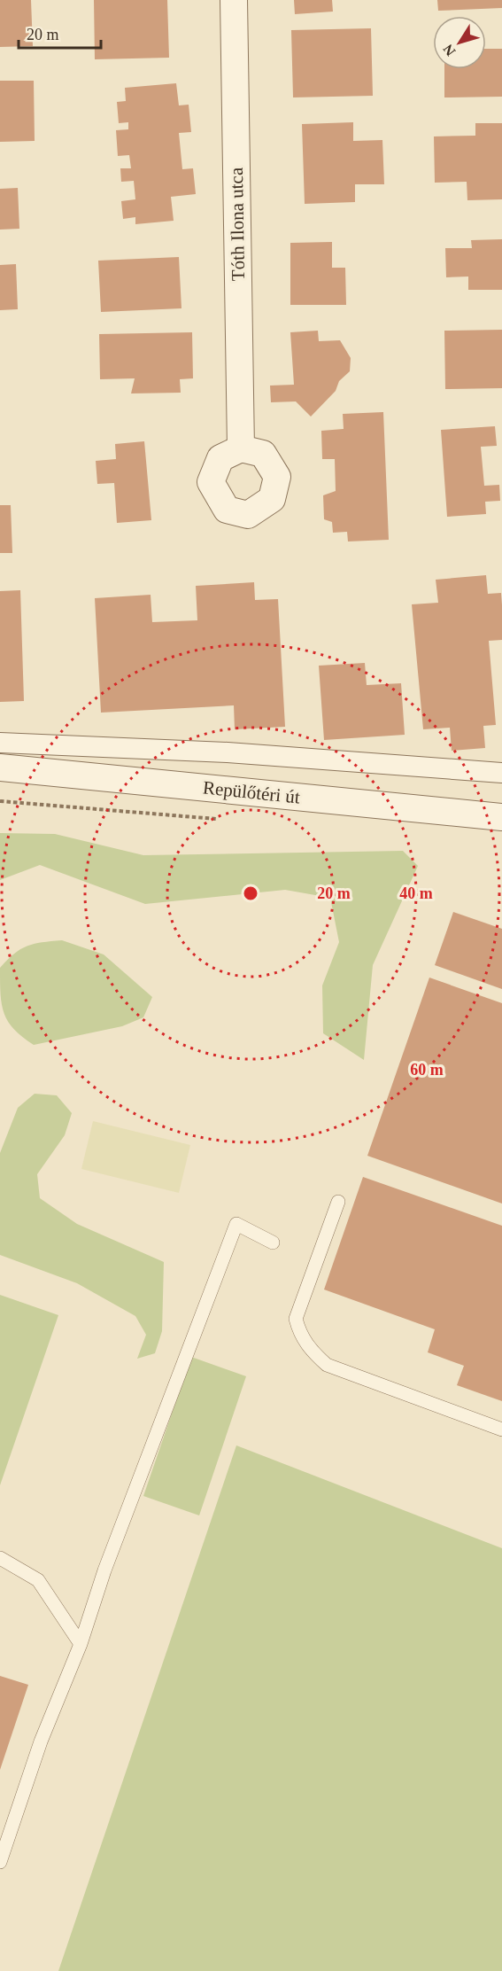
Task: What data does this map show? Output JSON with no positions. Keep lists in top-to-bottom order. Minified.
{"streets":{"street":["Tóth Ilona utca","Repülőtéri út"]},"scale_bar":"20 m","north":"bottom left","rings":["20 m","40 m","60 m"]}
